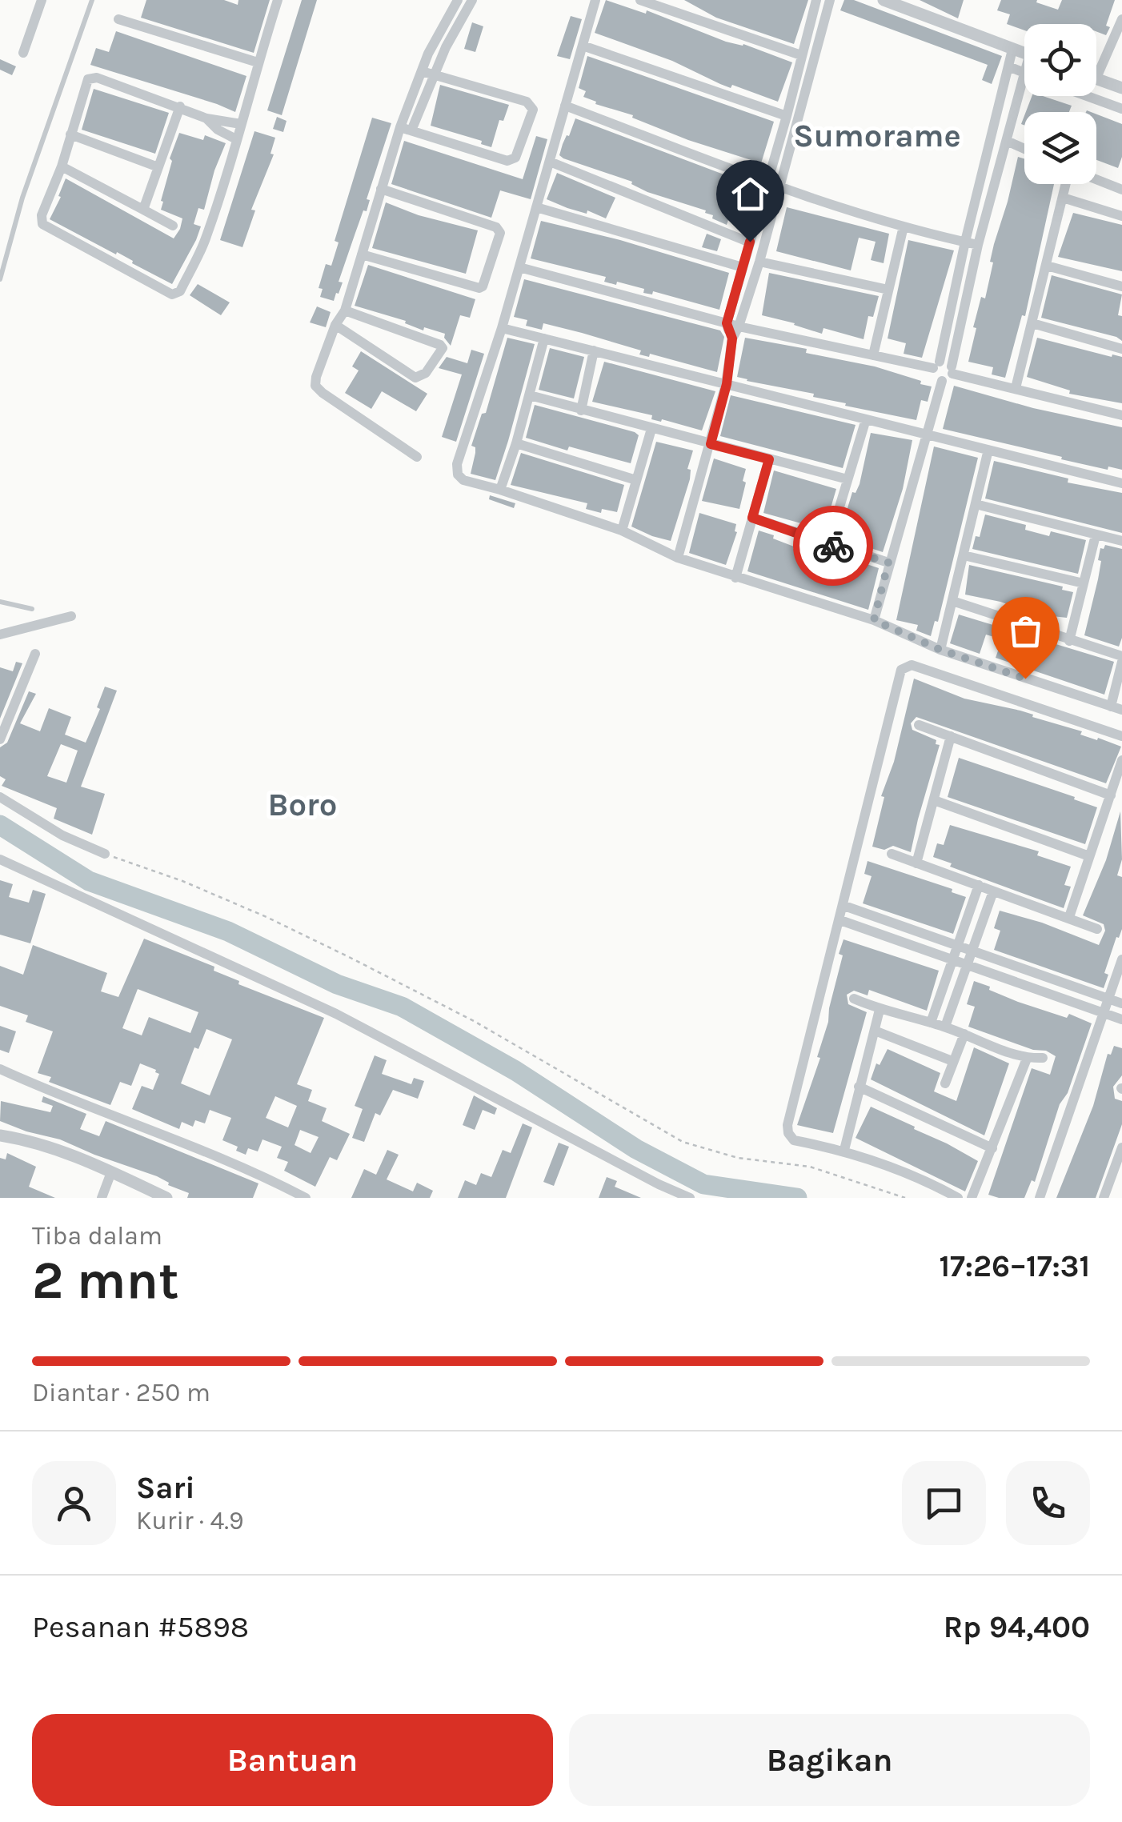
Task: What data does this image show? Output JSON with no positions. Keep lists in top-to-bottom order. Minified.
{"districts":["Sumorame","Boro"],"page":{"heading":["2 mnt","Tiba dalam","17:26–17:31"],"panel":["Sari","Kurir · 4.9","Pesanan #5898","Rp 94,400"],"bar":"Diantar · 250 m","buttons":["Bantuan","Bagikan"]}}
